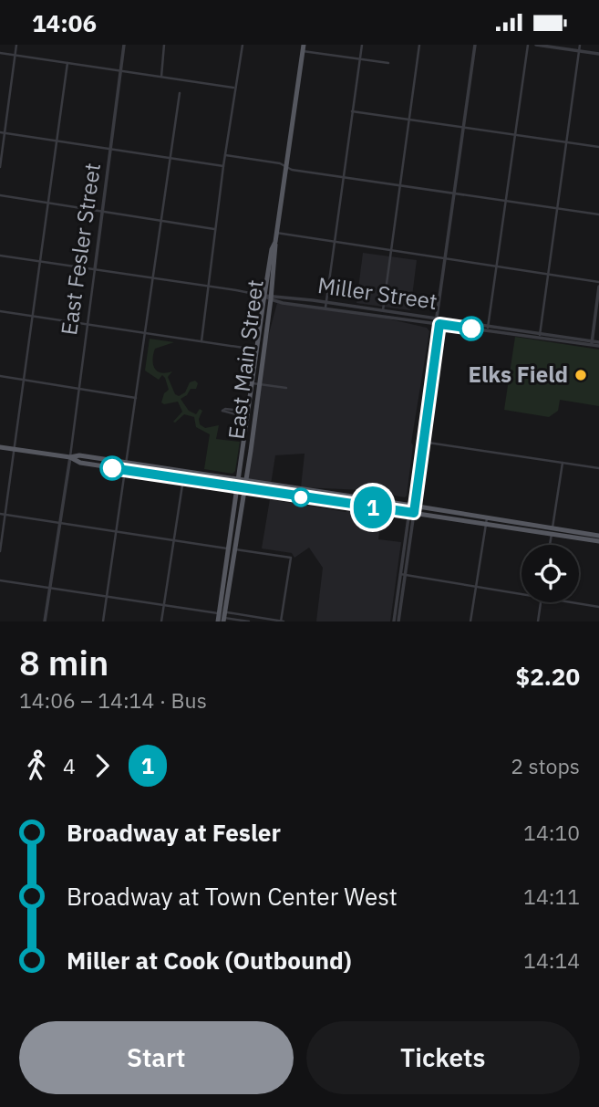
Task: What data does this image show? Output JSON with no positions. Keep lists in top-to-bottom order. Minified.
{"streets":{"main road":["East Main Street"],"street":["East Fesler Street","Miller Street"]},"crossings":[["Miller Street","East Main Street"]],"places":["Elks Field"],"lines":["bus line 1"],"page":{"status":"14:06","on_map":"1","heading":["8 min","14:06 – 14:14 · Bus","$2.20"],"legs":["4","1","2 stops"],"list":[{"name":"Broadway at Fesler","value":"14:10"},{"name":"Broadway at Town Center West","value":"14:11"},{"name":"Miller at Cook (Outbound)","value":"14:14"}],"buttons":["Start","Tickets"]}}
